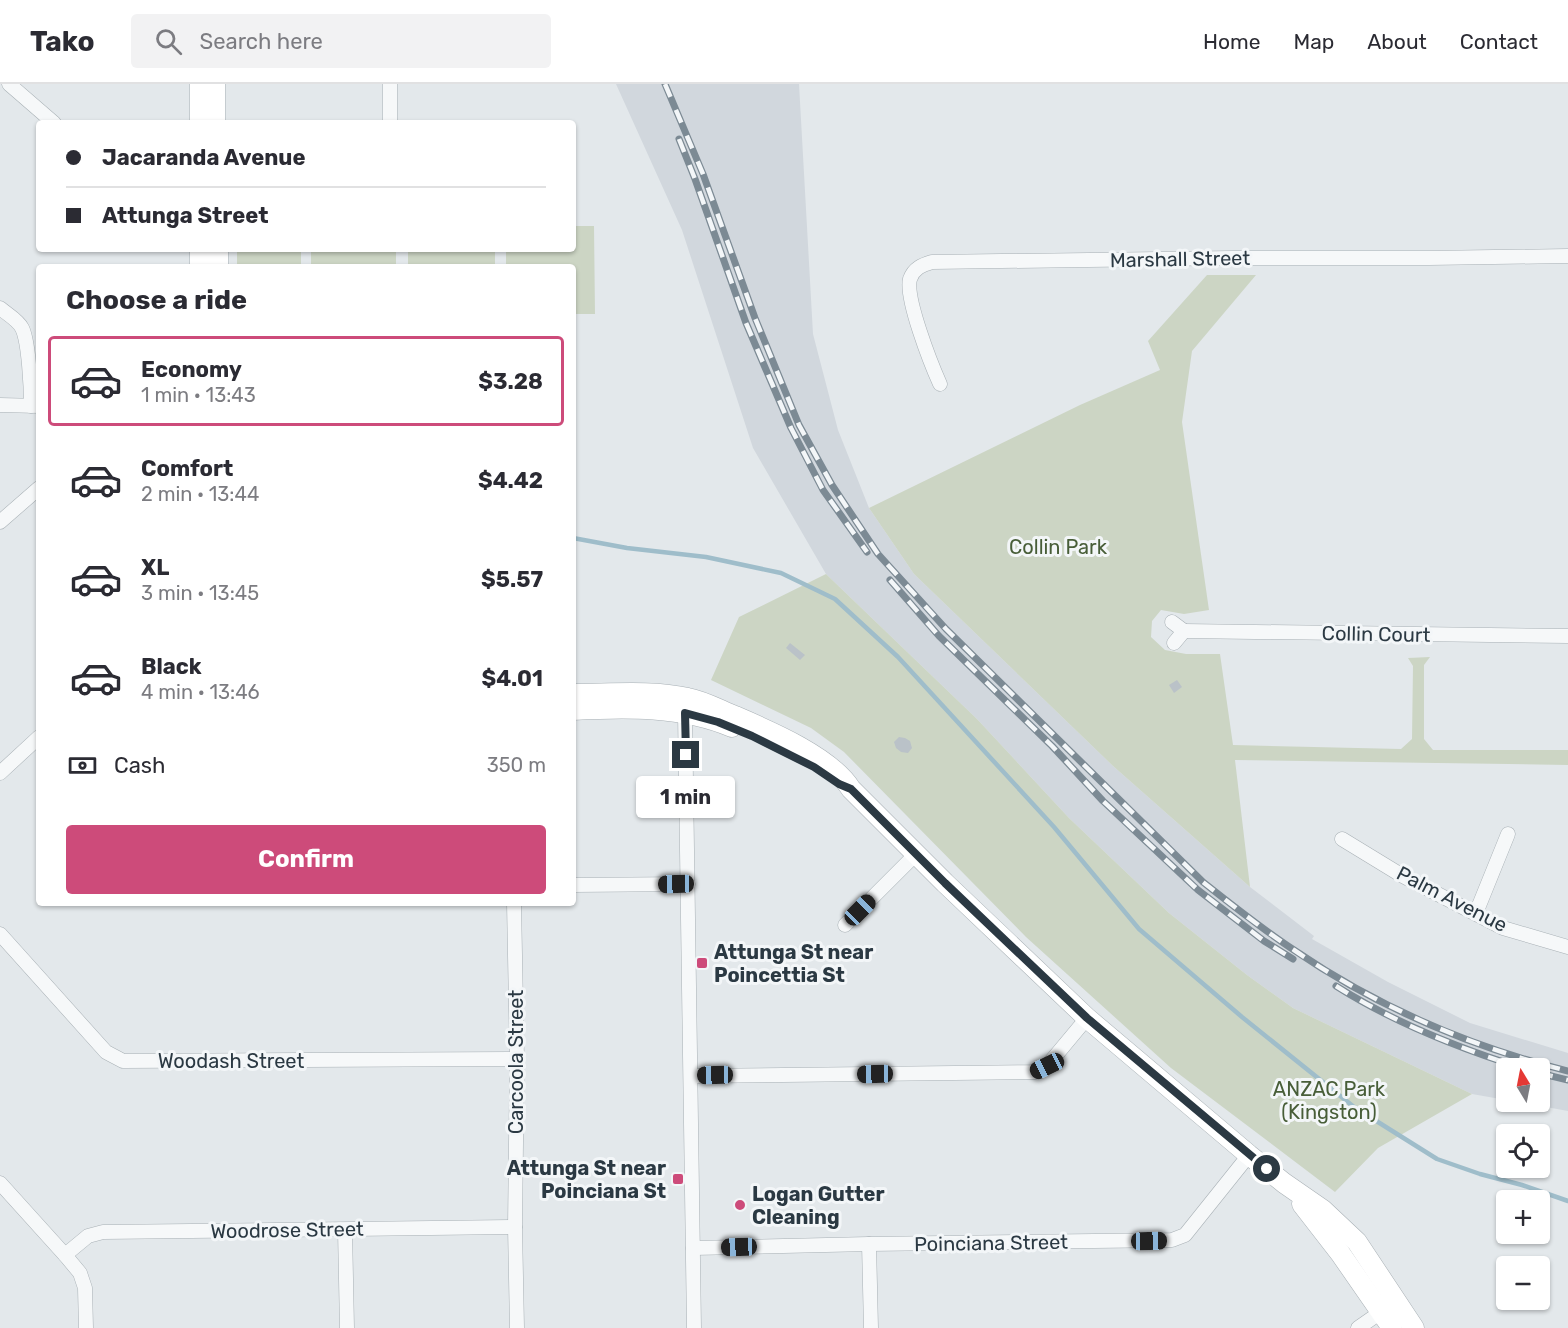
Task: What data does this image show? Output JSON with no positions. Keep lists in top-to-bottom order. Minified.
{"streets":{"street":["Marshall Street","Collin Court","Palm Avenue","Woodash Street","Carcoola Street","Woodrose Street","Poinciana Street"]},"crossings":[["Woodash Street","Carcoola Street"],["Carcoola Street","Woodrose Street"]],"parks":["Collin Park","ANZAC Park (Kingston)"],"places":{"transit":["Attunga St near Poincettia St","Attunga St near Poinciana St"],"other":["Logan Gutter Cleaning"]},"north":"top","page":{"header":"Tako","search":"Search here","nav":["Home","Map","About","Contact"],"banner":["Jacaranda Avenue","Attunga Street"],"heading":"Choose a ride","list":[{"name":"Economy","note":"1 min · 13:43","value":"$3.28"},{"name":"Comfort","note":"2 min · 13:44","value":"$4.42"},{"name":"XL","note":"3 min · 13:45","value":"$5.57"},{"name":"Black","note":"4 min · 13:46","value":"$4.01"}],"pay":["Cash","350 m"],"bubble":"1 min","buttons":"Confirm","map_buttons":["+","−"]}}
